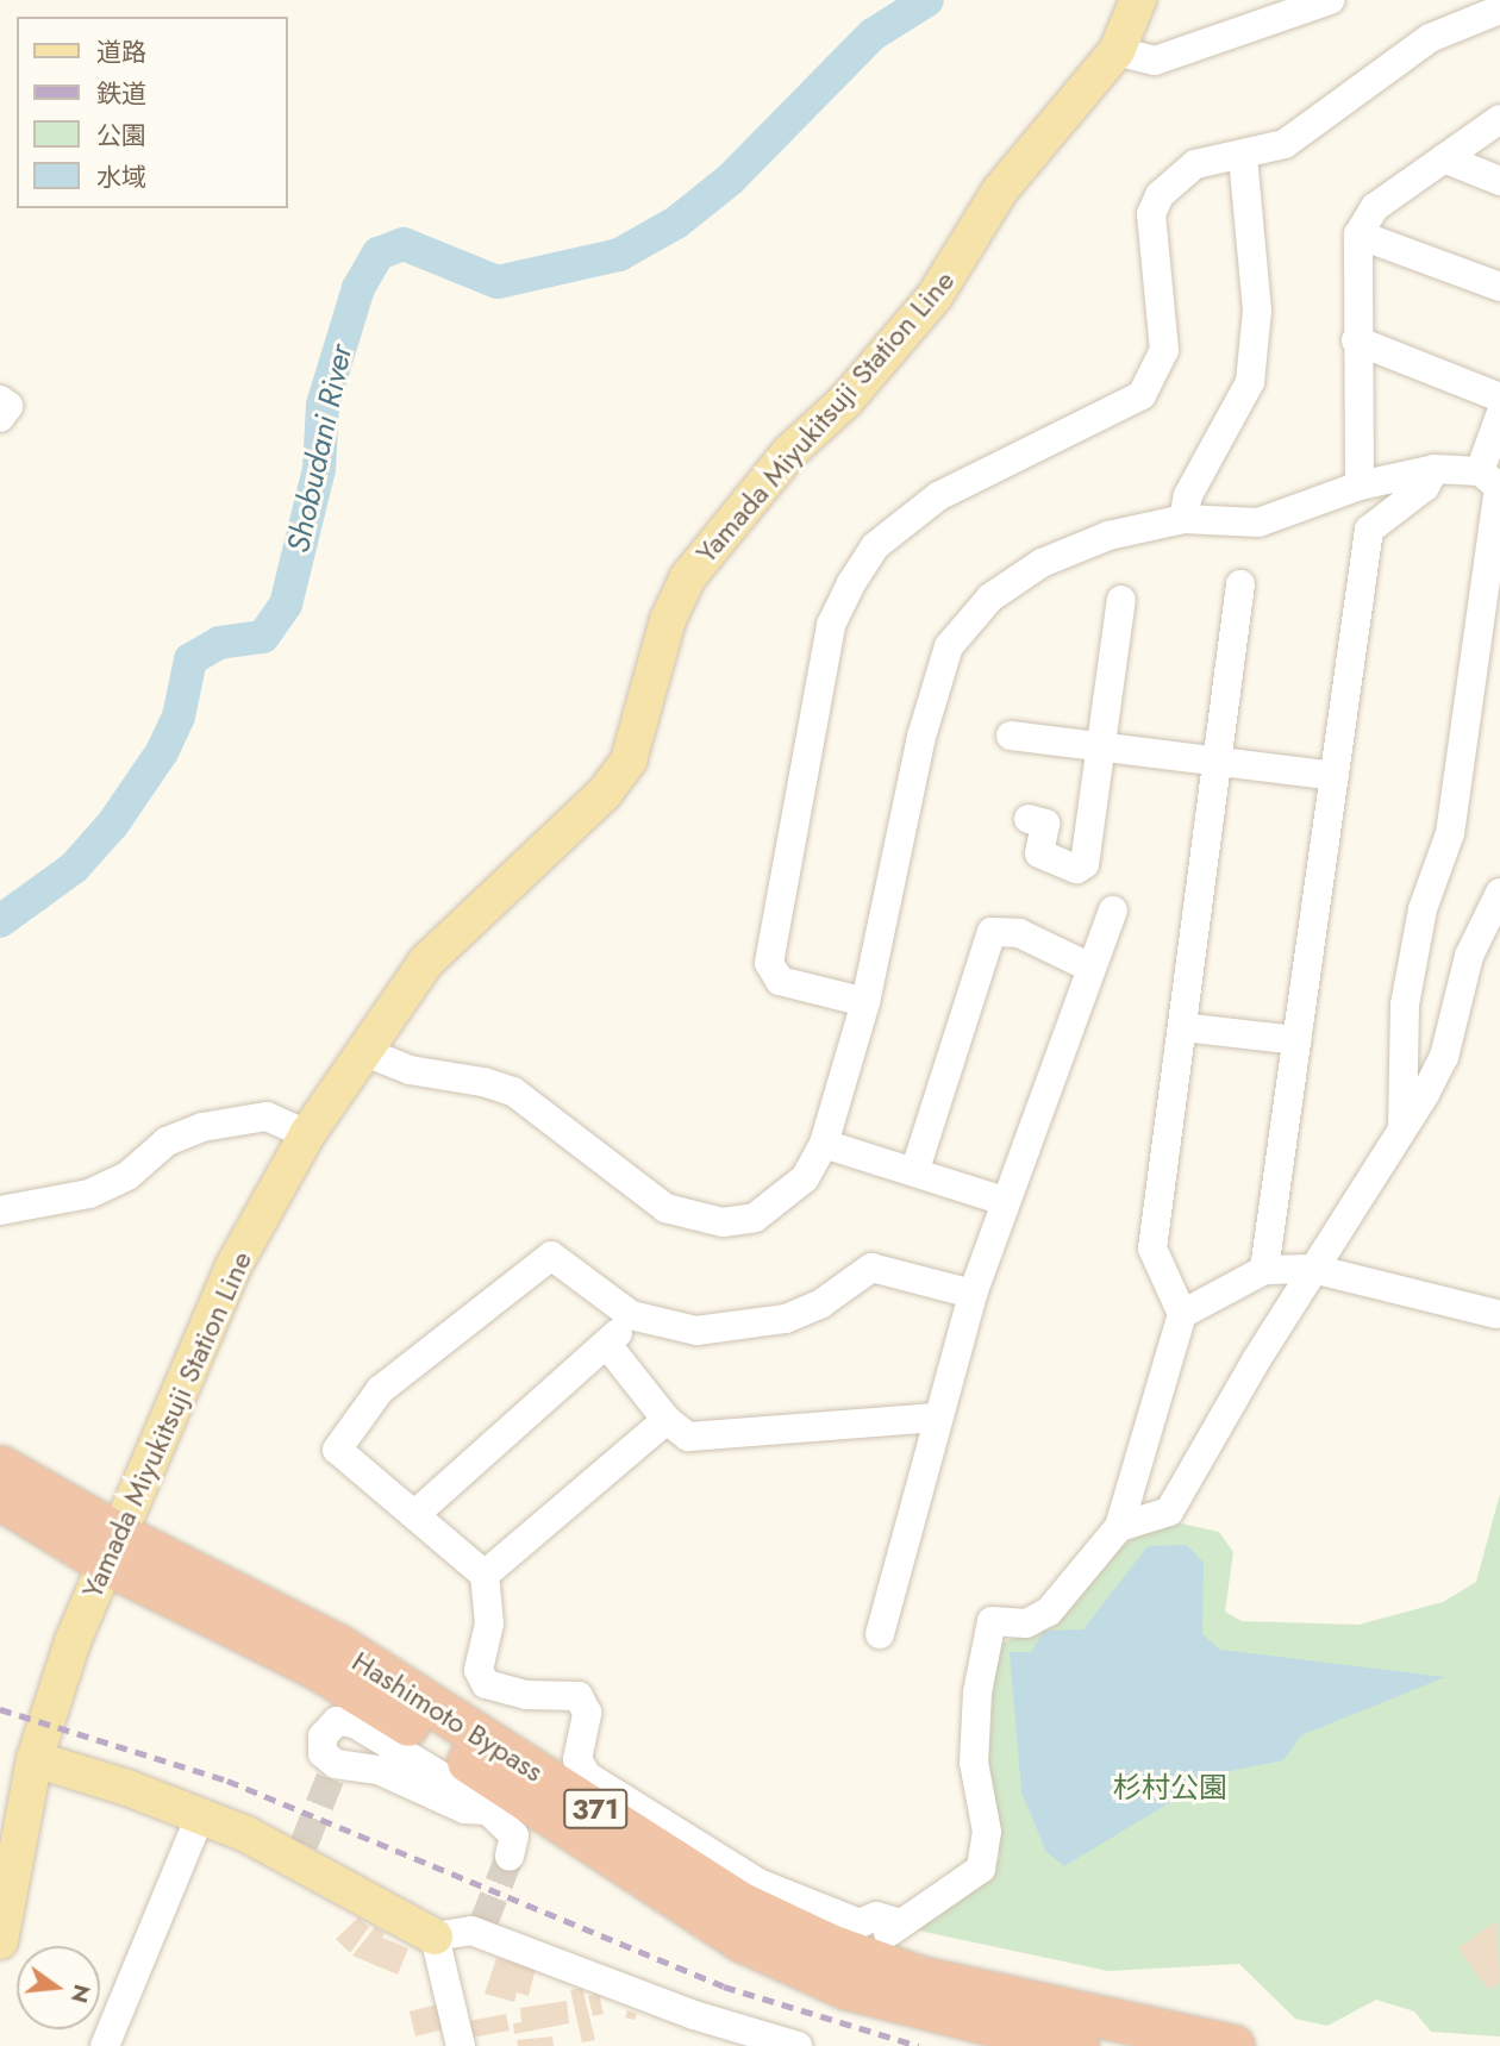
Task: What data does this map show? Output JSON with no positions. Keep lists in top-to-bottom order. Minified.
{"streets":{"highway":["Hashimoto Bypass","371"],"main road":["Yamada Miyukitsuji Station Line"]},"crossings":[["Yamada Miyukitsuji Station Line","Hashimoto Bypass"]],"water":["Shobudani River"],"parks":["杉村公園"],"legend":["道路","鉄道","公園","水域"],"north":"right"}
